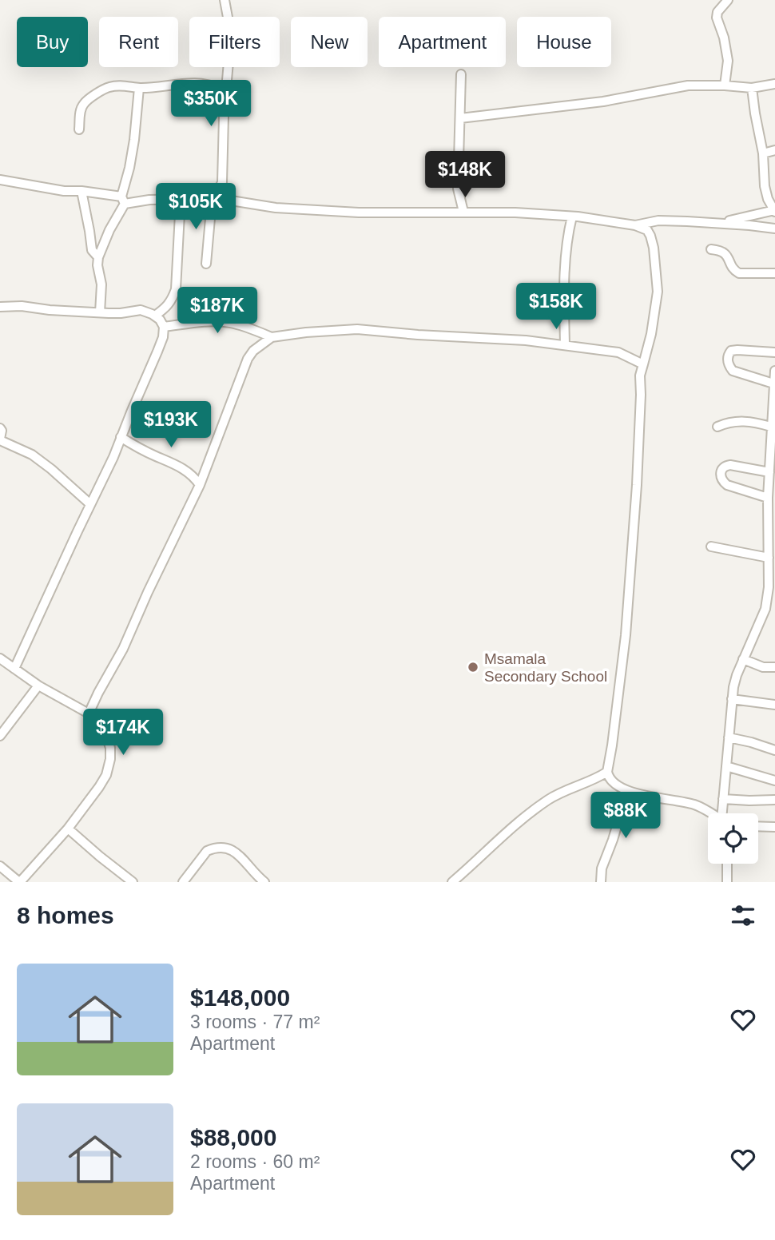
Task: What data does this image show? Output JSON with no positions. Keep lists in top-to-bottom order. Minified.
{"places":["Msamala Secondary School"],"page":{"chip":["Buy","Rent","Filters","New","Apartment","House"],"price":["$350K","$148K","$105K","$158K","$187K","$193K","$174K","$88K"],"heading":"8 homes","list":[{"name":"$148,000","note":"3 rooms · 77 m² · Apartment"},{"name":"$88,000","note":"2 rooms · 60 m² · Apartment"}]}}
